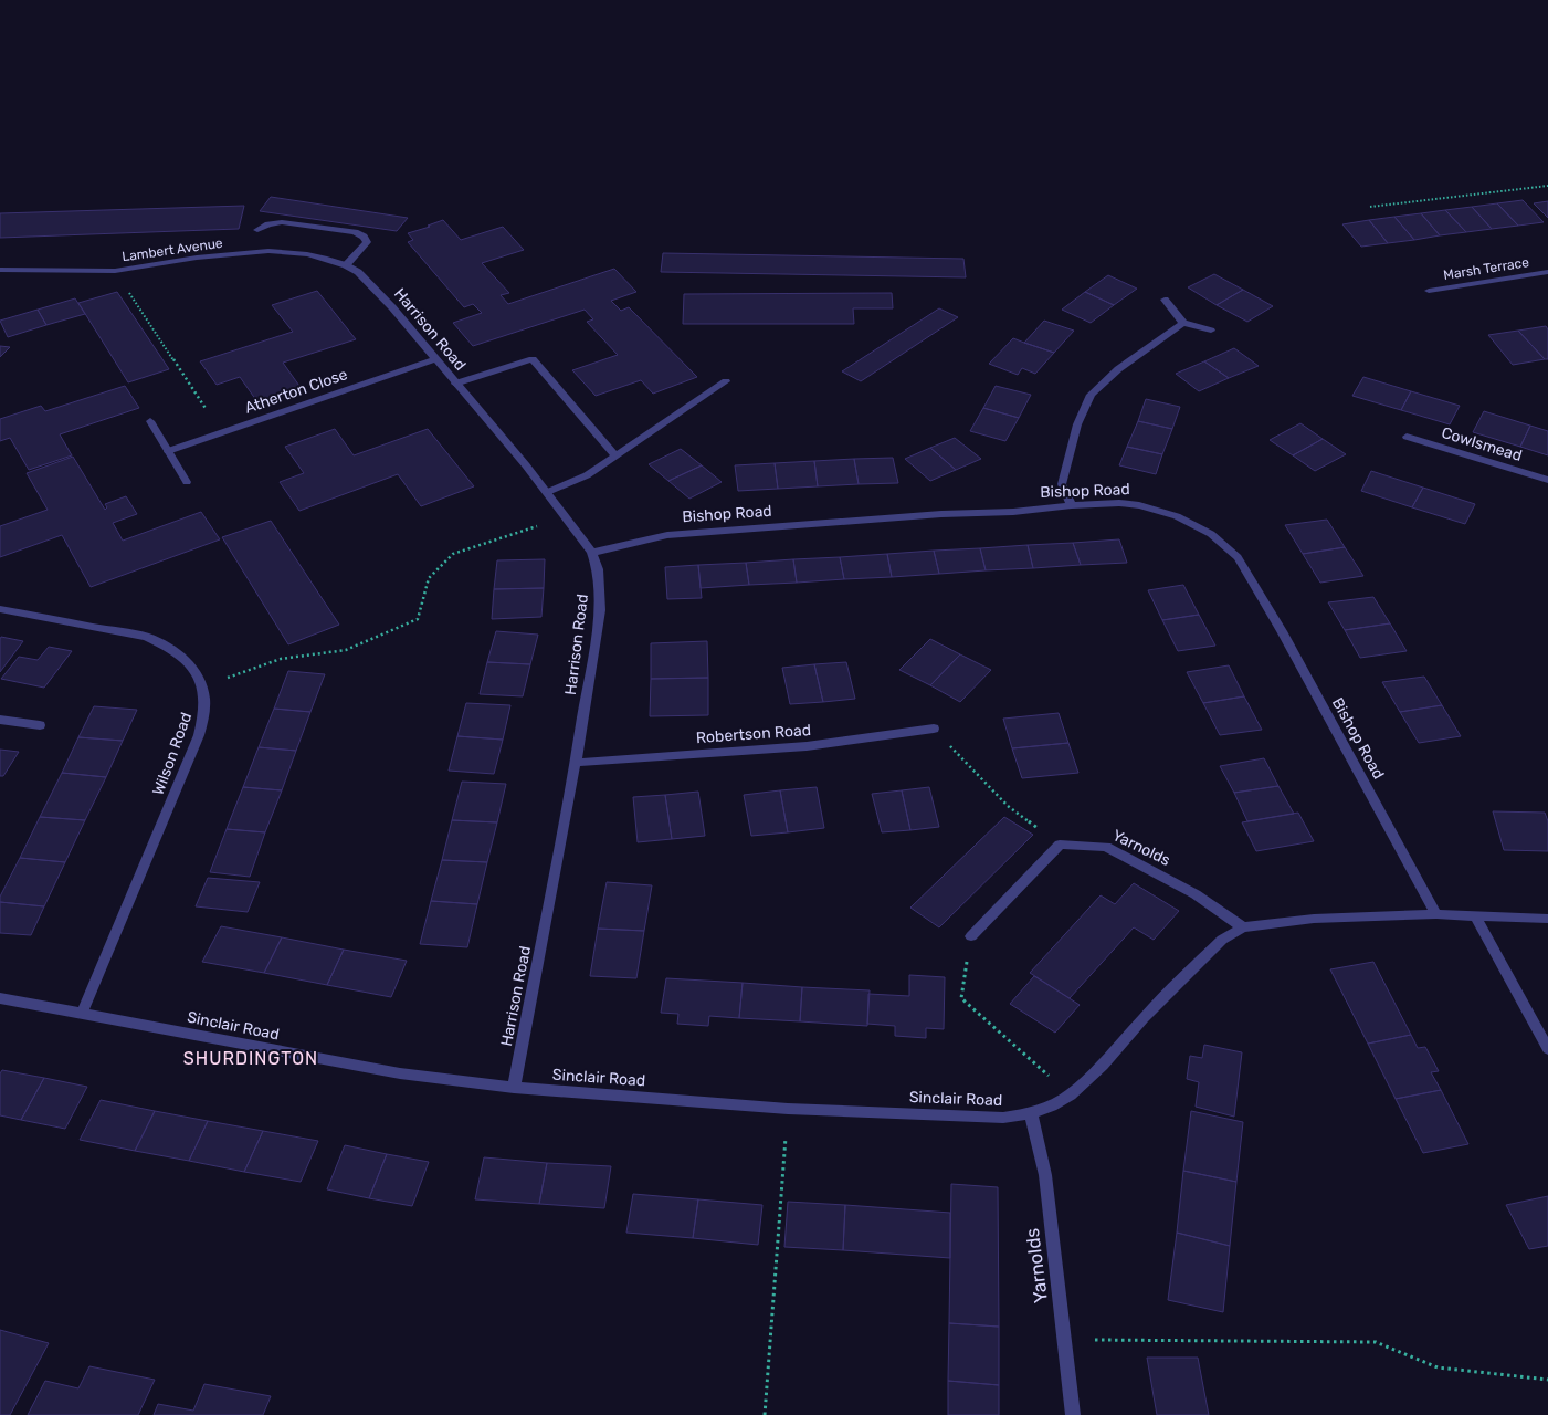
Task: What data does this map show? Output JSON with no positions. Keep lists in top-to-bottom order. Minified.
{"streets":{"street":["Lambert Avenue","Marsh Terrace","Harrison Road","Atherton Close","Cowlsmead","Bishop Road","Robertson Road","Wilson Road","Yarnolds","Sinclair Road"]},"crossings":[["Lambert Avenue","Harrison Road"],["Harrison Road","Atherton Close"],["Harrison Road","Bishop Road"],["Harrison Road","Robertson Road"],["Harrison Road","Sinclair Road"],["Wilson Road","Sinclair Road"],["Yarnolds","Sinclair Road"]],"districts":["SHURDINGTON"]}
